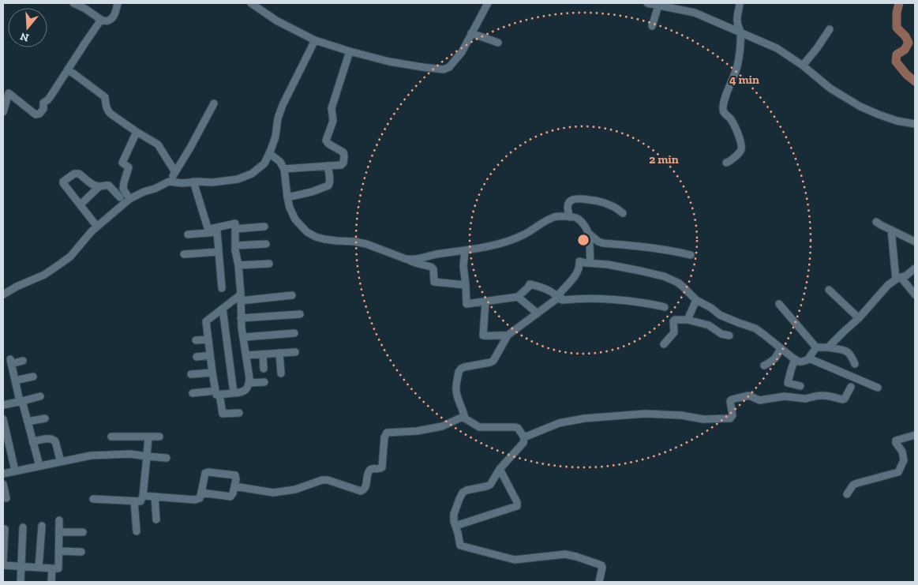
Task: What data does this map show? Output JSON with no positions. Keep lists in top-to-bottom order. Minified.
{"north":"bottom","rings":["4 min","2 min"]}
